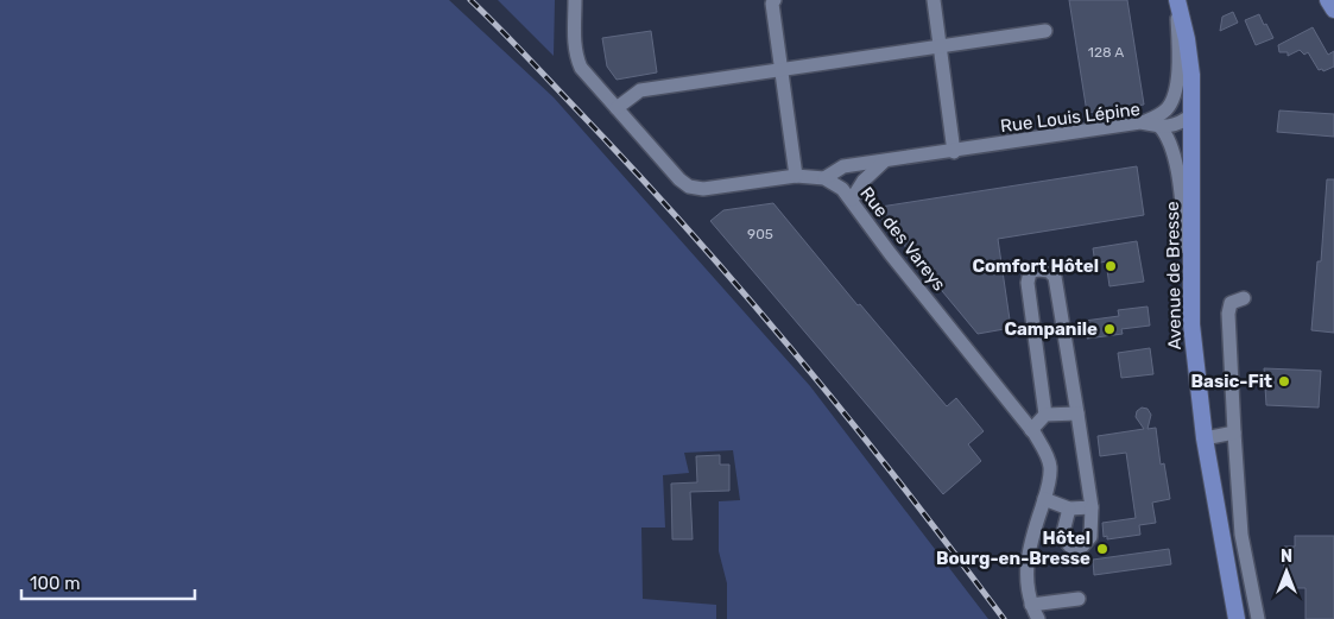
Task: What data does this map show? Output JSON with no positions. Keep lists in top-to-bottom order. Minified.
{"streets":{"main road":["Avenue de Bresse"],"street":["Rue Louis Lépine","Rue des Vareys"]},"crossings":[["Rue Louis Lépine","Rue des Vareys"],["Rue Louis Lépine","Avenue de Bresse"]],"places":["Comfort Hôtel","Campanile","Basic-Fit","Hôtel Bourg-en-Bresse"],"house_numbers":["128 A","905"],"scale_bar":"100 m","north":"top"}
